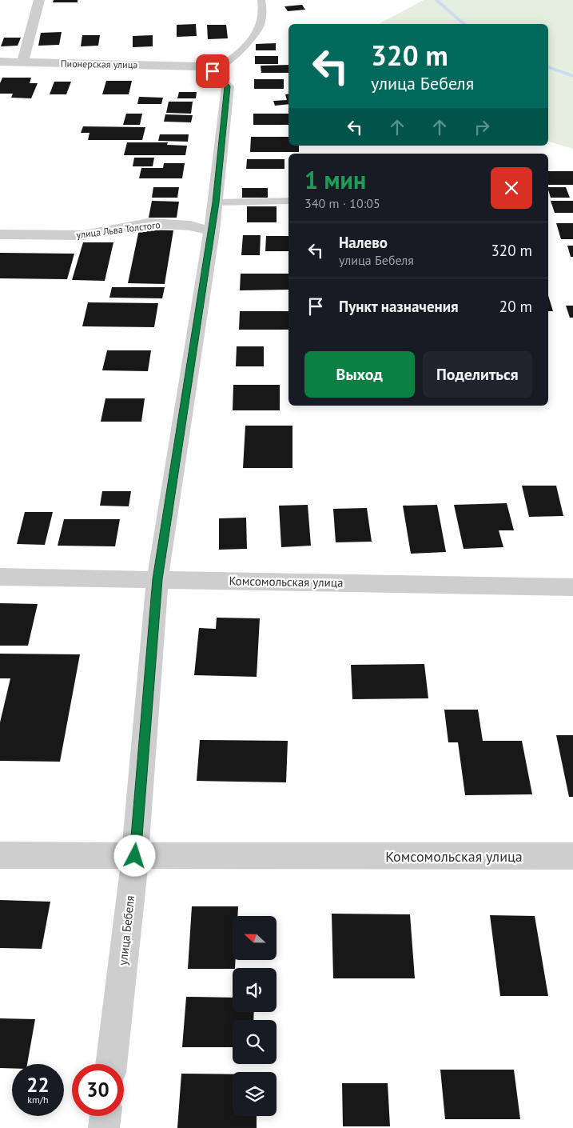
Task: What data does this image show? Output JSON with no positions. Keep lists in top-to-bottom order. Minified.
{"streets":{"street":["Пионерская улица","улица Льва Толстого","Комсомольская улица","улица Бебеля"]},"crossings":[["Пионерская улица","улица Бебеля"],["улица Льва Толстого","улица Бебеля"],["Комсомольская улица","улица Бебеля"]],"north":"left","page":{"turn":["320 m","улица Бебеля"],"heading":["1 мин","340 m · 10:05"],"list":[{"name":"Налево","note":"улица Бебеля","value":"320 m"},{"name":"Пункт назначения","value":"20 m"}],"buttons":["Выход","Поделиться"],"speed":"22 km/h","limit":"30"}}
